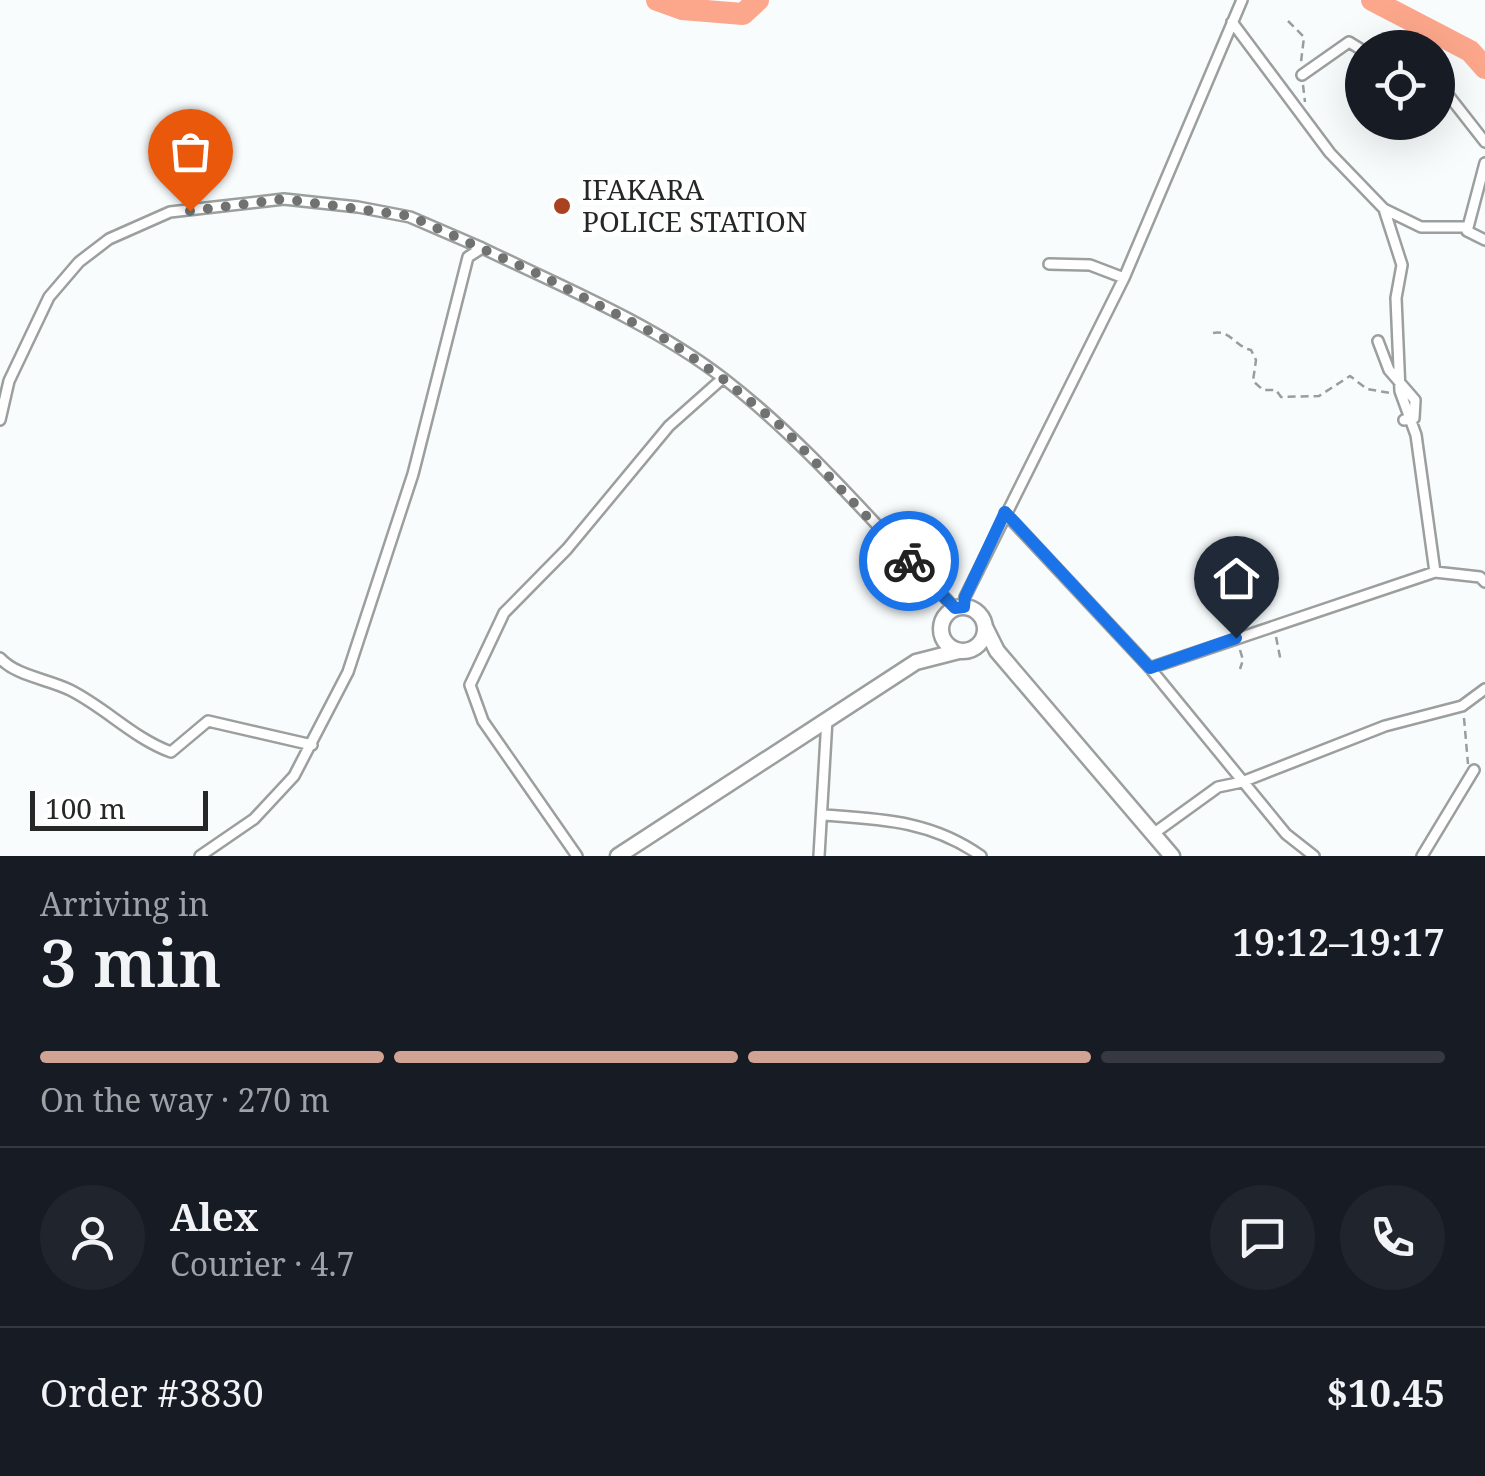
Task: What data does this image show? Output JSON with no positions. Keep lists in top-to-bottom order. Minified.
{"places":["IFAKARA POLICE STATION"],"scale_bar":"100 m","page":{"scale":"100 m","heading":["3 min","Arriving in","19:12–19:17"],"panel":["Alex","Courier · 4.7","Order #3830","$10.45"],"bar":"On the way · 270 m"}}
